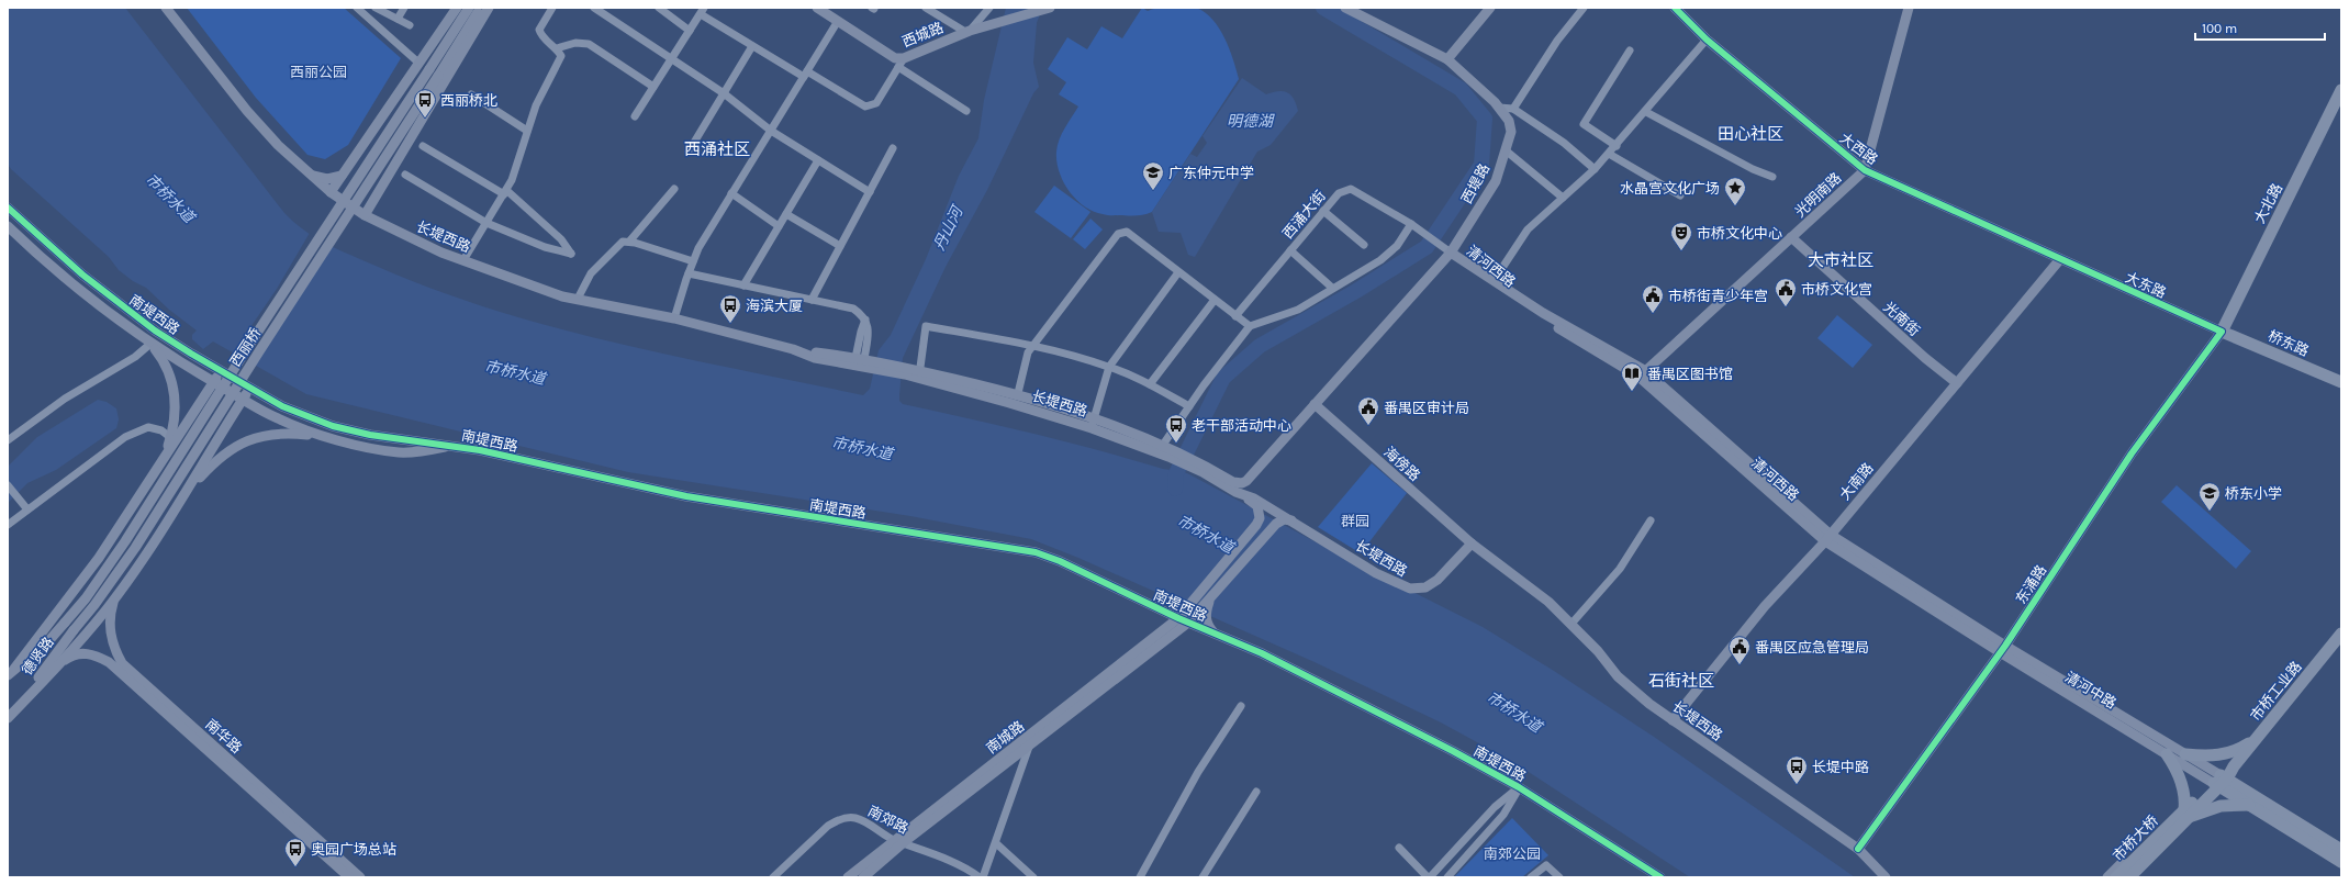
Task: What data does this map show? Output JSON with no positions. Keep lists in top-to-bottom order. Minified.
{"streets":{"main road":["大北路","桥东路","清河中路","市桥工业路","市桥大桥"],"street":["西城路","大西路","西堤路","光明南路","西涌大街","长堤西路","清河西路","大东路","南堤西路","光南街","西丽桥","海傍路","大南路","东涌路","德贤路","南华路","南城路","南郊路"]},"crossings":[["大西路","光明南路"],["大西路","大东路"],["大西路","大南路"],["西堤路","西涌大街"],["西堤路","长堤西路"],["西堤路","清河西路"],["西堤路","海傍路"],["西堤路","南城路"],["光明南路","清河西路"],["光明南路","光南街"],["大北路","大东路"],["大北路","桥东路"],["大北路","东涌路"],["西涌大街","清河西路"],["长堤西路","海傍路"],["长堤西路","大南路"],["长堤西路","东涌路"],["长堤西路","南城路"],["清河西路","大南路"],["清河西路","清河中路"],["大东路","桥东路"],["大东路","大南路"],["大东路","东涌路"],["南堤西路","南城路"],["光南街","大南路"],["桥东路","东涌路"],["西丽桥","德贤路"],["大南路","清河中路"],["东涌路","清河中路"],["清河中路","市桥工业路"],["市桥工业路","市桥大桥"],["南城路","南郊路"]],"districts":["田心社区","西涌社区","大市社区","石街社区"],"water":["明德湖","市桥水道","丹山河"],"parks":["西丽公园","群园","南郊公园"],"places":{"bus stop":["西丽桥北","海滨大厦","老干部活动中心","长堤中路","奥园广场总站"],"school or university":["广东仲元中学","桥东小学"],"place":["水晶宫文化广场"],"theatre":["市桥文化中心"],"public building":["市桥文化宫","市桥街青少年宫","番禺区审计局","番禺区应急管理局"],"library":["番禺区图书馆"]},"scale_bar":"100 m"}
